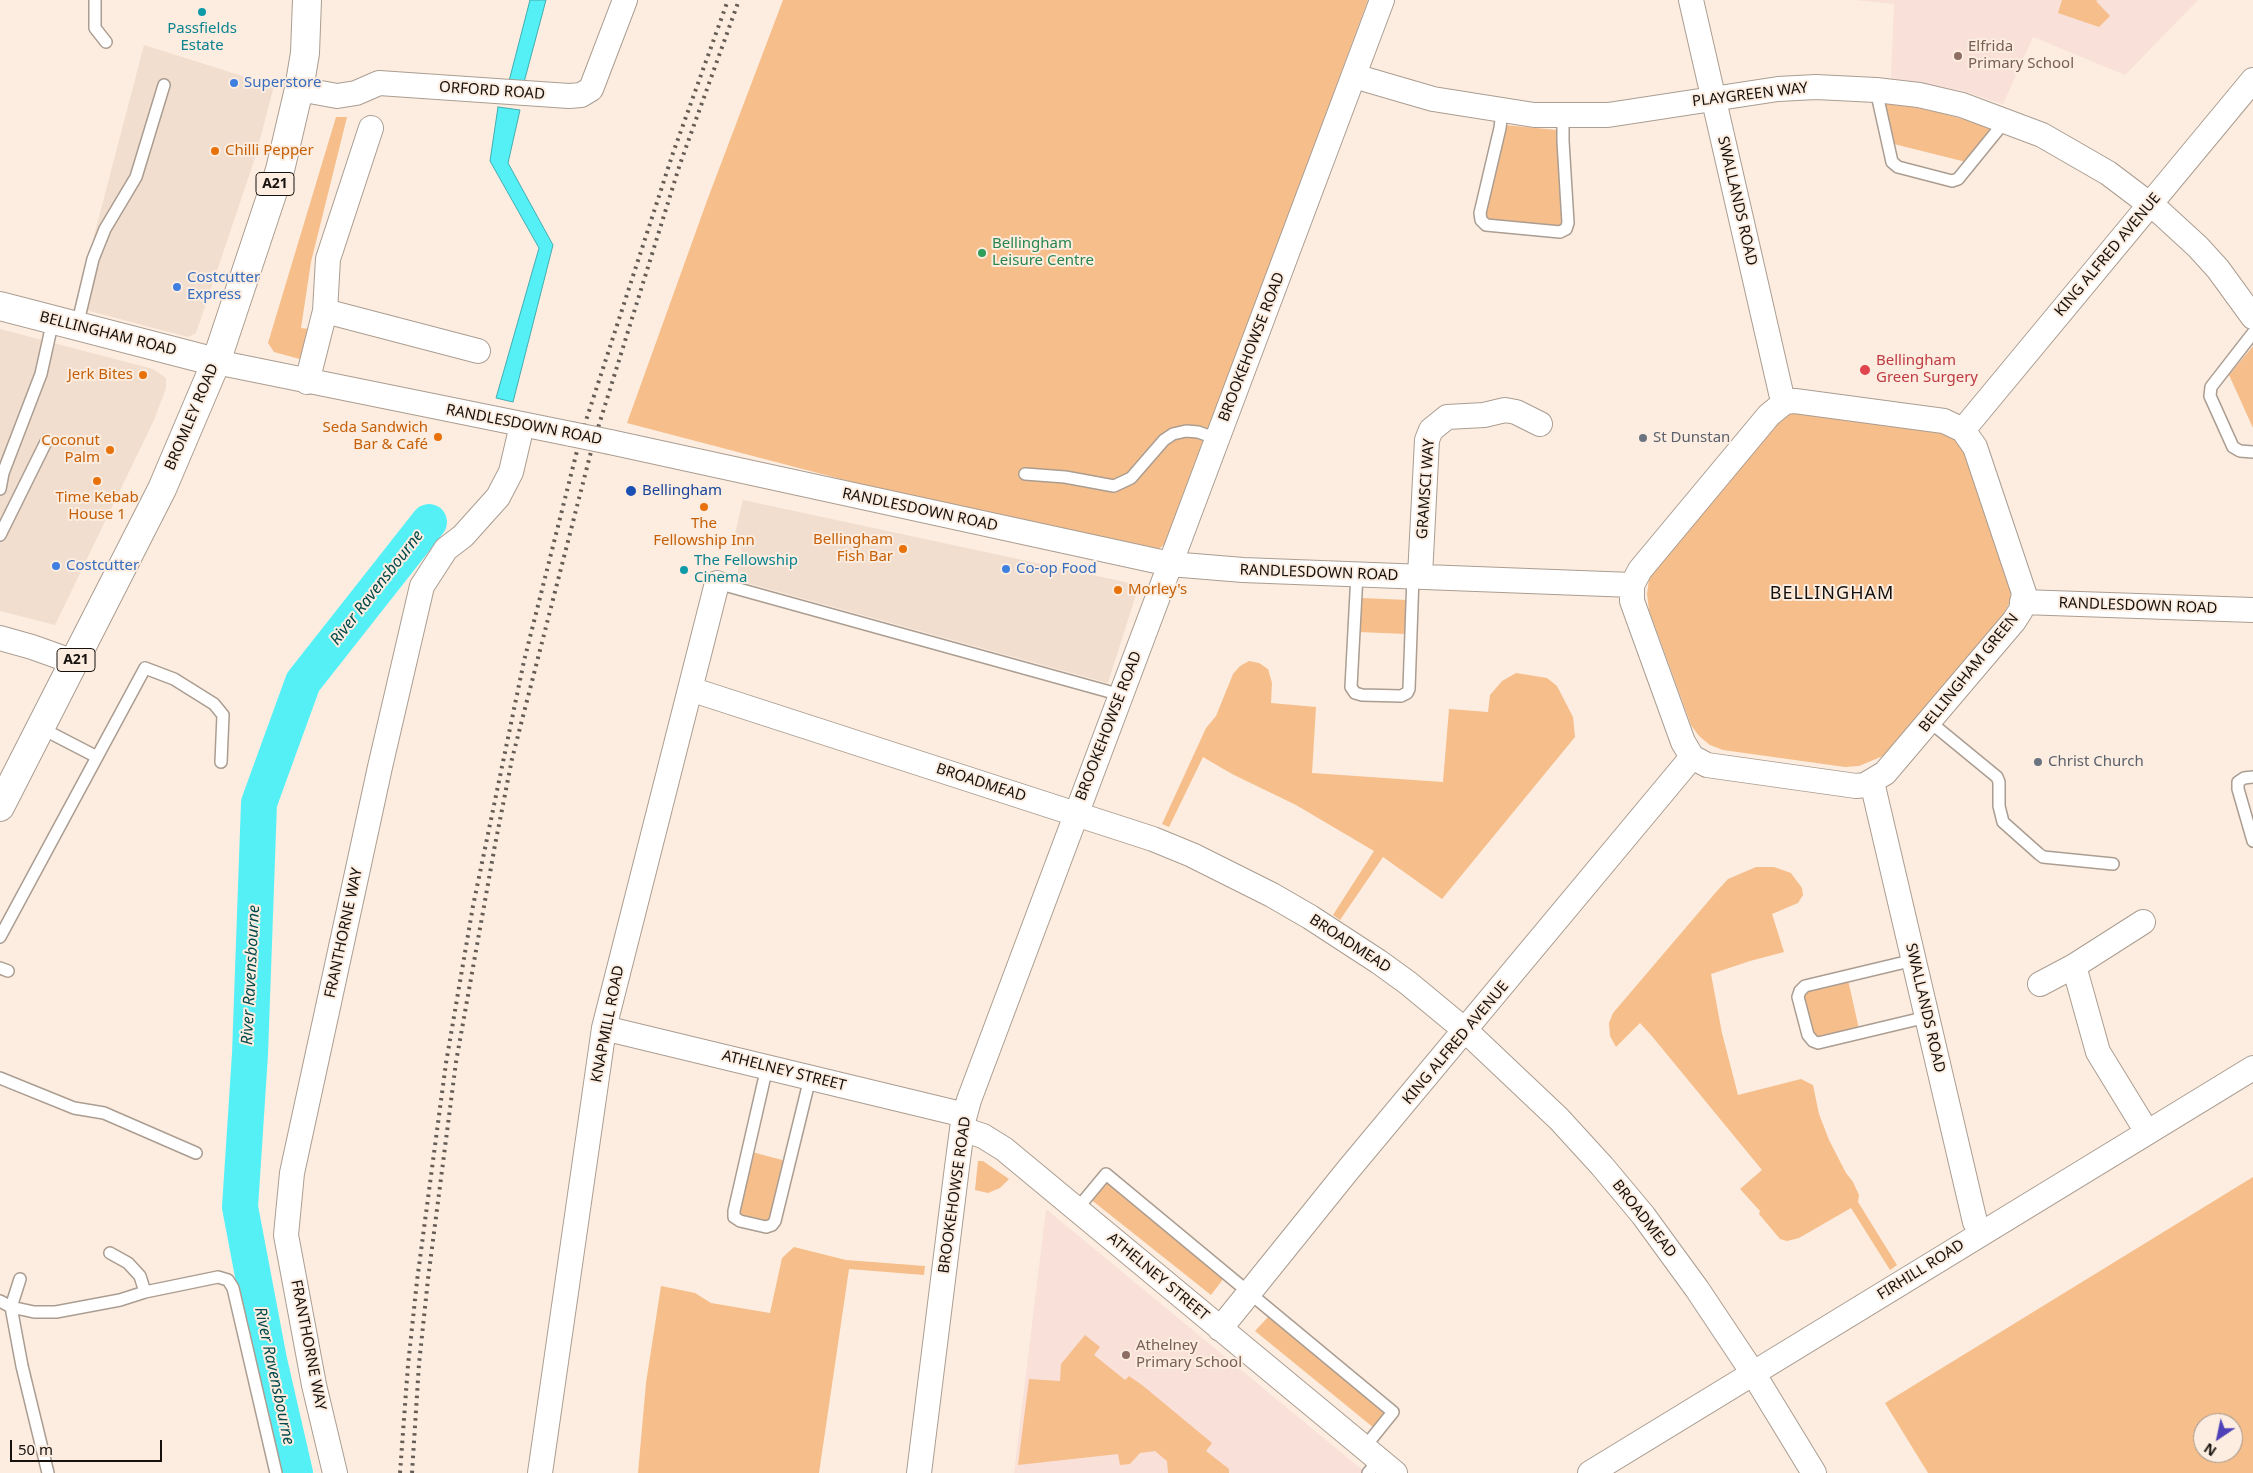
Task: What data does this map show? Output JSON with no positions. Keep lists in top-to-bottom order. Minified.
{"streets":{"main road":["A21","BELLINGHAM ROAD","BROMLEY ROAD"],"street":["ORFORD ROAD","PLAYGREEN WAY","SWALLANDS ROAD","KING ALFRED AVENUE","BROOKEHOWSE ROAD","RANDLESDOWN ROAD","GRAMSCI WAY","BELLINGHAM GREEN","BROADMEAD","FRANTHORNE WAY","KNAPMILL ROAD","ATHELNEY STREET","FIRHILL ROAD"]},"crossings":[["ORFORD ROAD","BROMLEY ROAD"],["PLAYGREEN WAY","SWALLANDS ROAD"],["PLAYGREEN WAY","KING ALFRED AVENUE"],["PLAYGREEN WAY","BROOKEHOWSE ROAD"],["SWALLANDS ROAD","BELLINGHAM GREEN"],["SWALLANDS ROAD","FIRHILL ROAD"],["KING ALFRED AVENUE","BELLINGHAM GREEN"],["KING ALFRED AVENUE","BROADMEAD"],["KING ALFRED AVENUE","ATHELNEY STREET"],["BELLINGHAM ROAD","BROMLEY ROAD"],["BELLINGHAM ROAD","RANDLESDOWN ROAD"],["BROOKEHOWSE ROAD","RANDLESDOWN ROAD"],["BROOKEHOWSE ROAD","BROADMEAD"],["BROOKEHOWSE ROAD","ATHELNEY STREET"],["BROMLEY ROAD","RANDLESDOWN ROAD"],["RANDLESDOWN ROAD","GRAMSCI WAY"],["RANDLESDOWN ROAD","BELLINGHAM GREEN"],["RANDLESDOWN ROAD","FRANTHORNE WAY"],["BROADMEAD","KNAPMILL ROAD"],["BROADMEAD","FIRHILL ROAD"],["KNAPMILL ROAD","ATHELNEY STREET"]],"districts":["BELLINGHAM"],"water":["River Ravensbourne"],"places":["Passfields Estate","Elfrida Primary School","Superstore","Chilli Pepper","Bellingham Leisure Centre","Costcutter Express","Bellingham Green Surgery","Jerk Bites","Seda Sandwich Bar & Café","St Dunstan","Coconut Palm","Time Kebab House 1","Bellingham","The Fellowship Inn","Bellingham Fish Bar","Costcutter","Co-op Food","The Fellowship Cinema","Morley's","Christ Church","Athelney Primary School"],"scale_bar":"50 m","north":"bottom left"}
